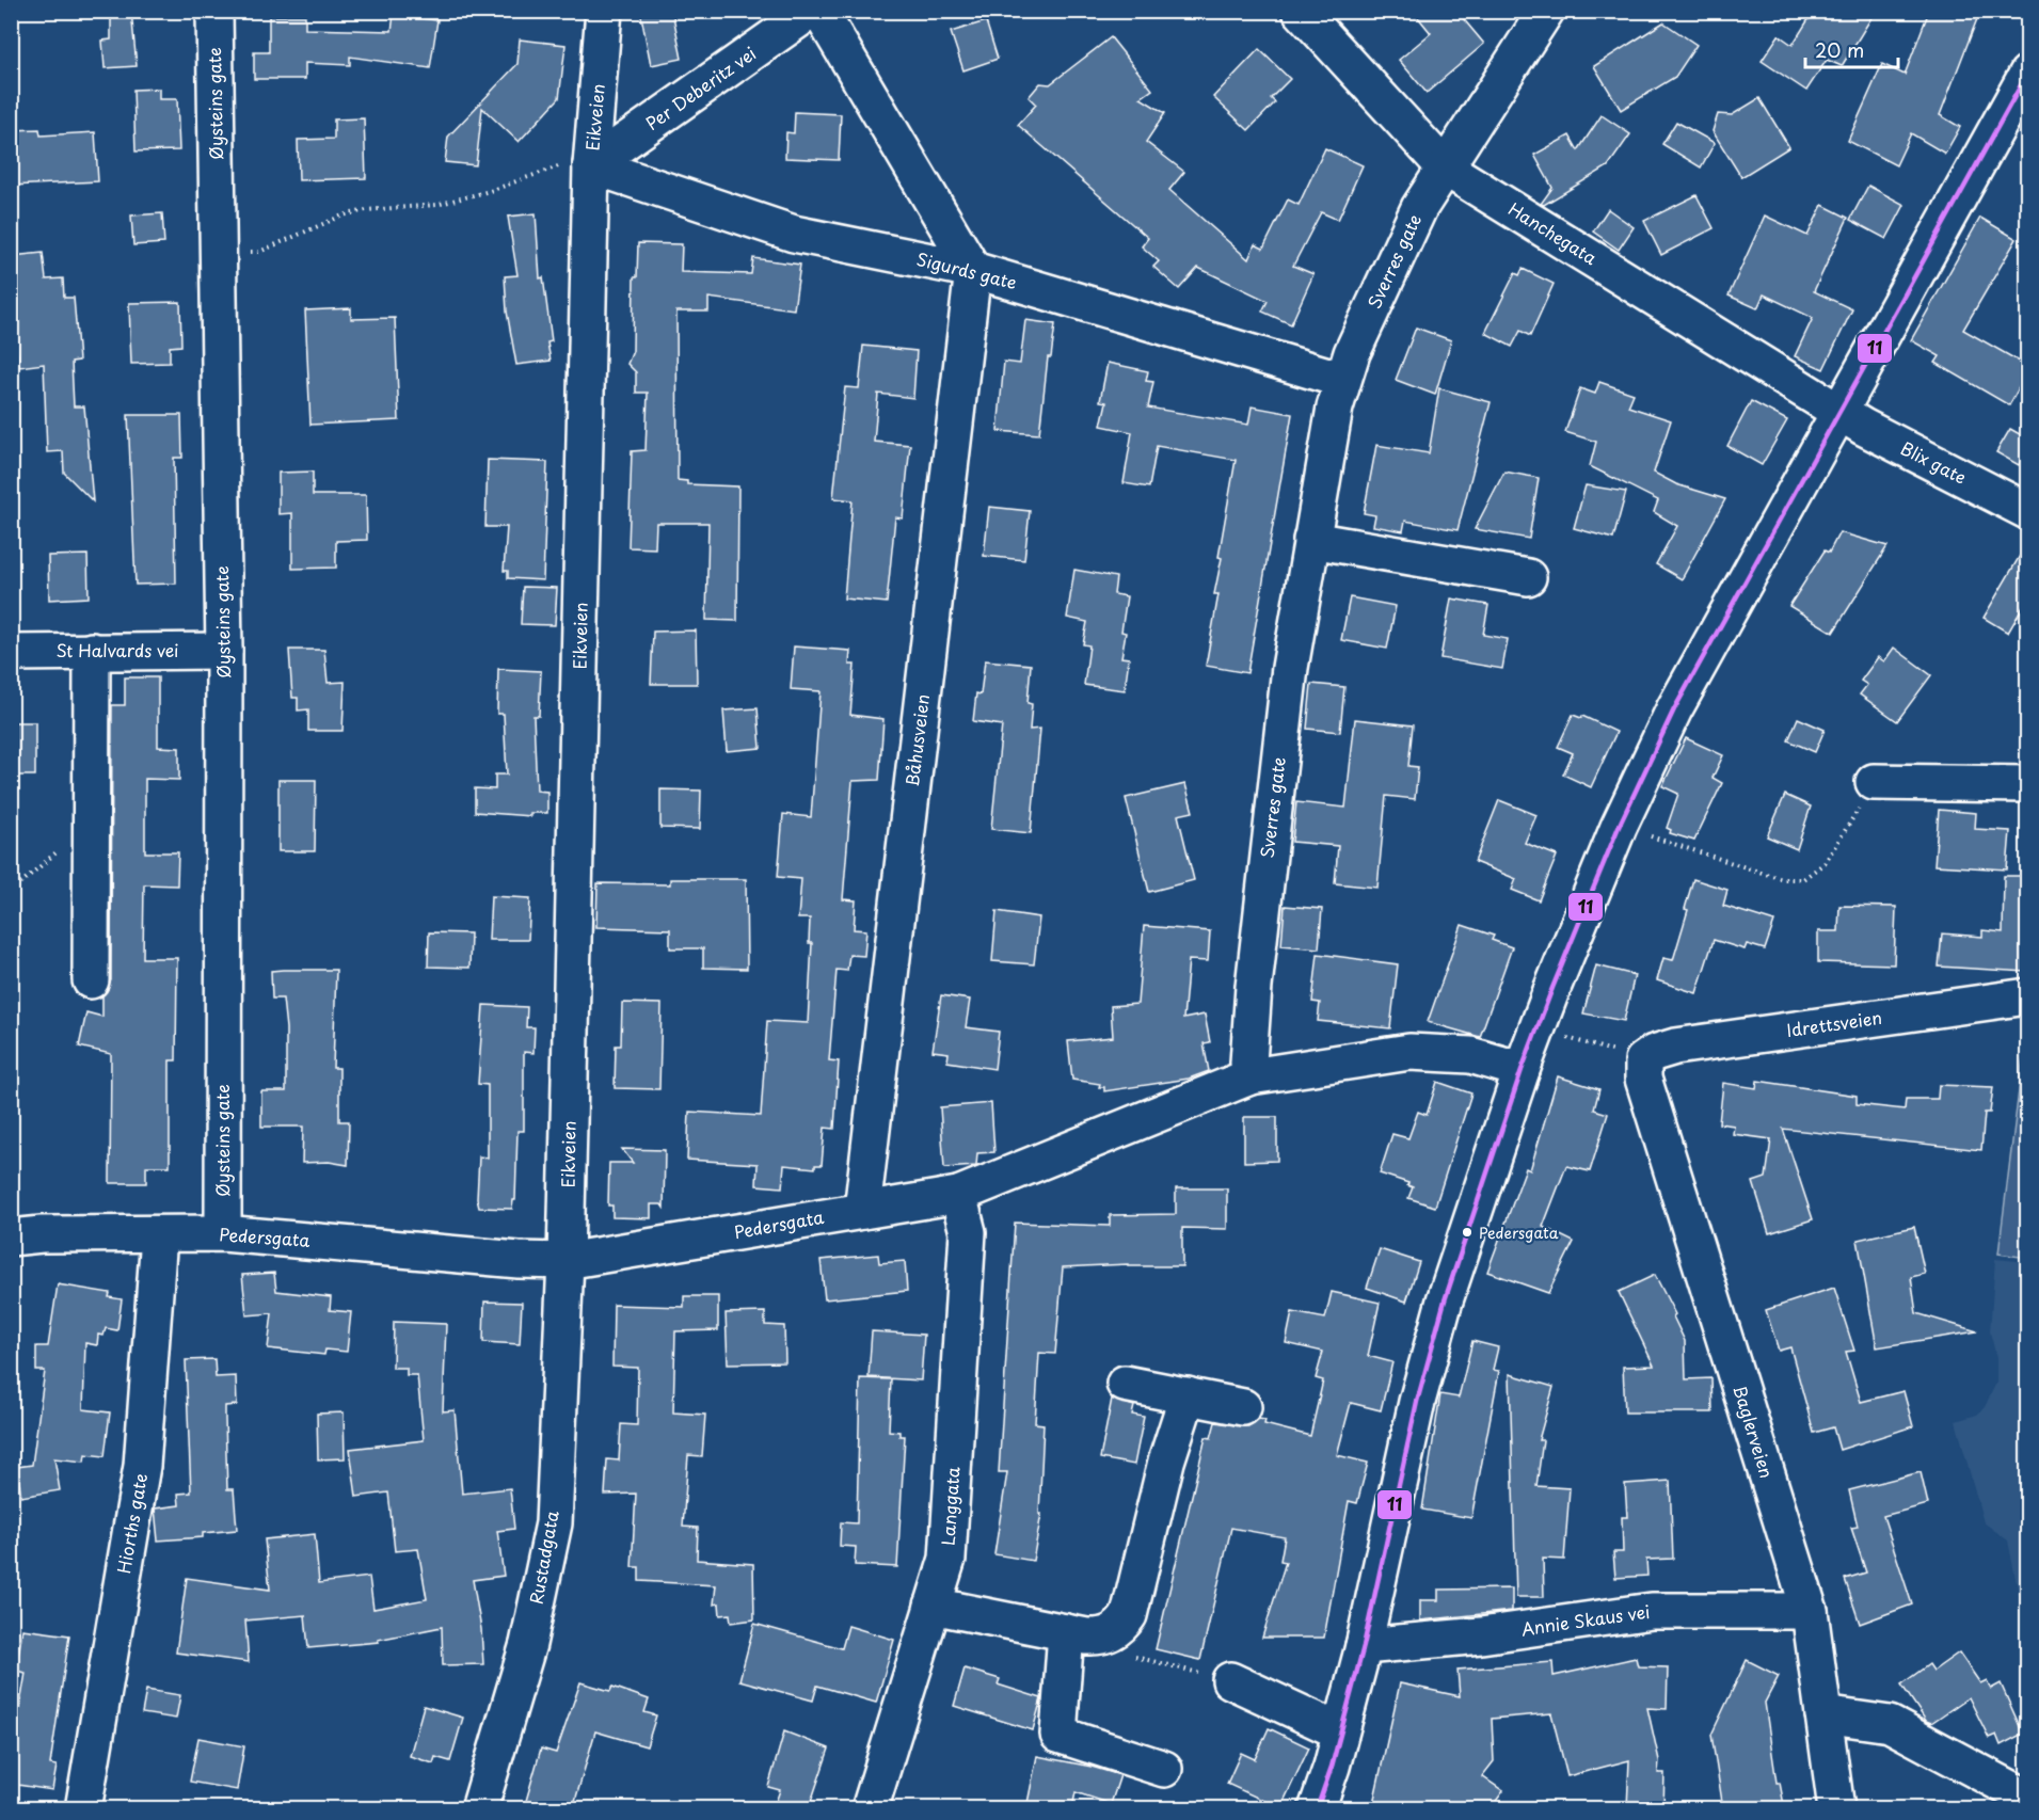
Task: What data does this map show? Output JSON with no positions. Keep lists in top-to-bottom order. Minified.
{"streets":{"street":["Per Deberitz vei","Øysteins gate","Eikveien","Hanchegata","Sverres gate","Sigurds gate","Blix gate","St Halvards vei","Båhusveien","Idrettsveien","Pedersgata","Baglerveien","Langgata","Hiorths gate","Rustadgata","Annie Skaus vei"]},"crossings":[["Per Deberitz vei","Eikveien"],["Per Deberitz vei","Sigurds gate"],["Øysteins gate","St Halvards vei"],["Øysteins gate","Pedersgata"],["Eikveien","Sigurds gate"],["Eikveien","Pedersgata"],["Eikveien","Rustadgata"],["Hanchegata","Sverres gate"],["Hanchegata","Blix gate"],["Sverres gate","Sigurds gate"],["Sverres gate","Pedersgata"],["Sigurds gate","Båhusveien"],["Båhusveien","Pedersgata"],["Idrettsveien","Baglerveien"],["Pedersgata","Langgata"],["Pedersgata","Hiorths gate"],["Pedersgata","Rustadgata"],["Baglerveien","Annie Skaus vei"]],"places":["Pedersgata"],"lines":["transit line 11"],"scale_bar":"20 m"}
